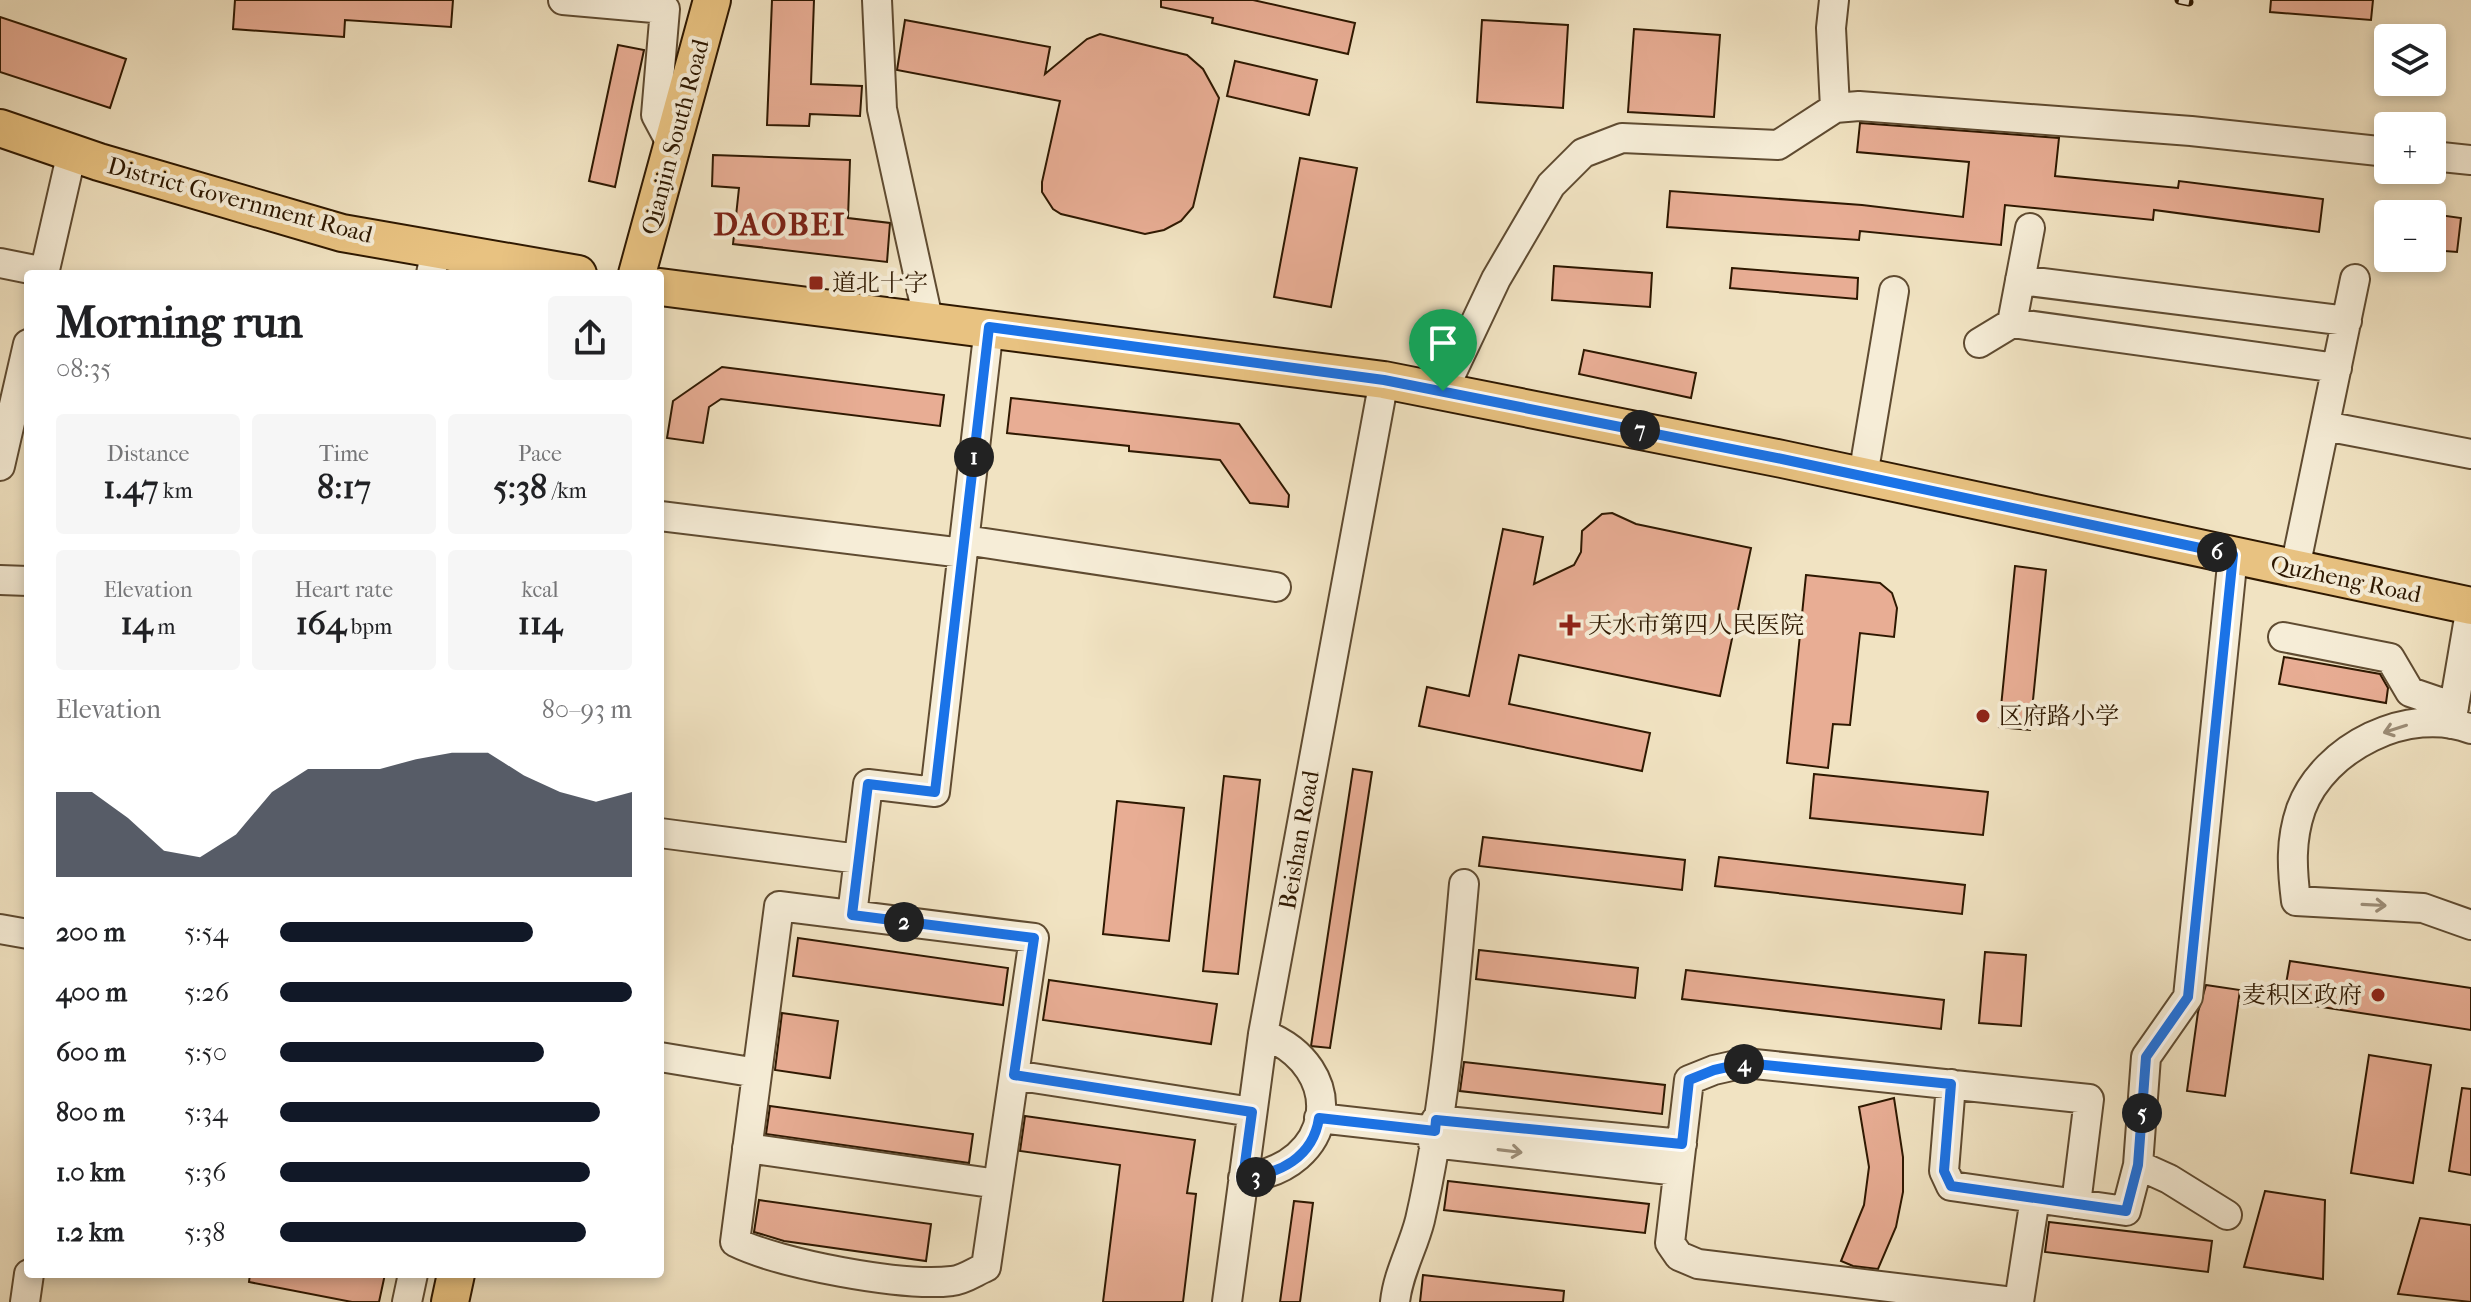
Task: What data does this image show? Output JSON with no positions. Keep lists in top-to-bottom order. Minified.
{"streets":{"main road":["Qianjin South Road","District Government Road","Quzheng Road"],"street":["Beishan Road"]},"crossings":[["Quzheng Road","Beishan Road"]],"districts":["DAOBEI"],"places":{"transit":["道北十字"],"health":["天水市第四人民医院"],"other":["区府路小学","麦积区政府"]},"page":{"map_buttons":["+","−"],"heading":["Morning run","08:35"],"stats":[["Distance","1.47 km"],["Time","8:17"],["Pace","5:38 /km"],["Elevation","14 m"],["Heart rate","164 bpm"],["kcal","114"]],"pins":["7","1","6","2","4","5","3"],"chart":["Elevation","80–93 m"],"list":[{"name":"200 m","note":"5:54"},{"name":"400 m","note":"5:26"},{"name":"600 m","note":"5:50"},{"name":"800 m","note":"5:34"},{"name":"1.0 km","note":"5:36"},{"name":"1.2 km","note":"5:38"}]}}
